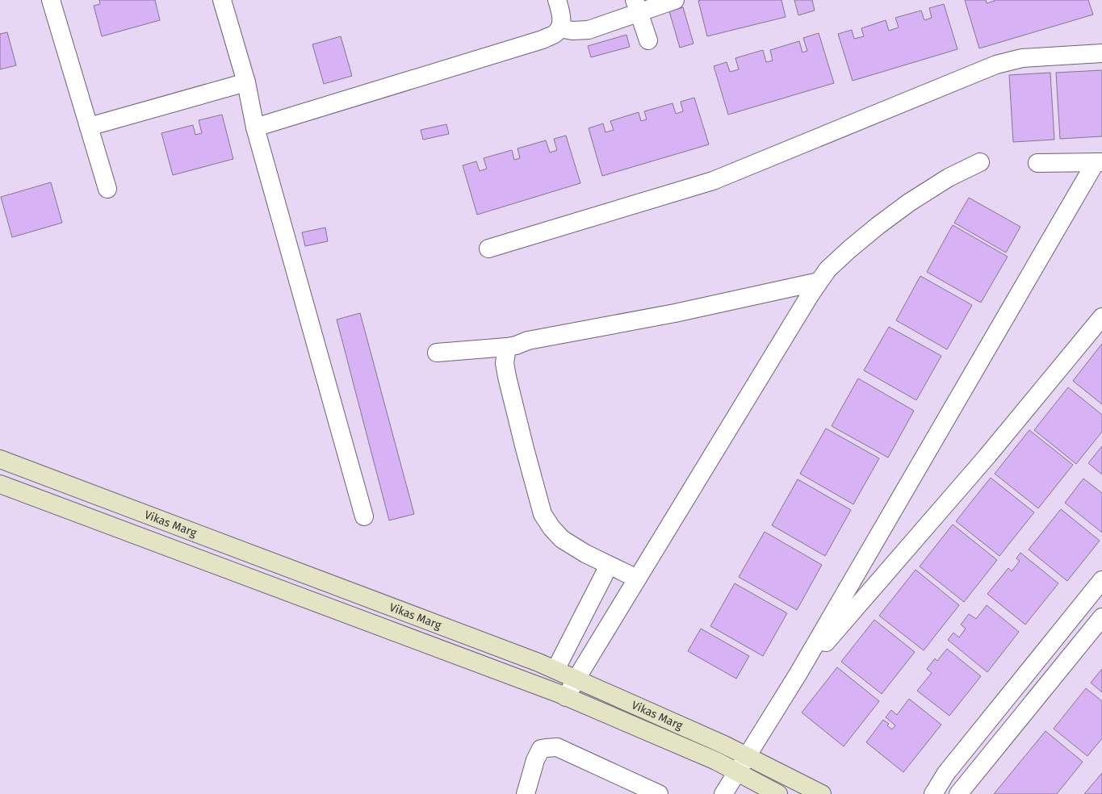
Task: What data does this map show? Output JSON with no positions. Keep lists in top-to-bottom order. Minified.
{"streets":{"main road":["Vikas Marg"]}}
